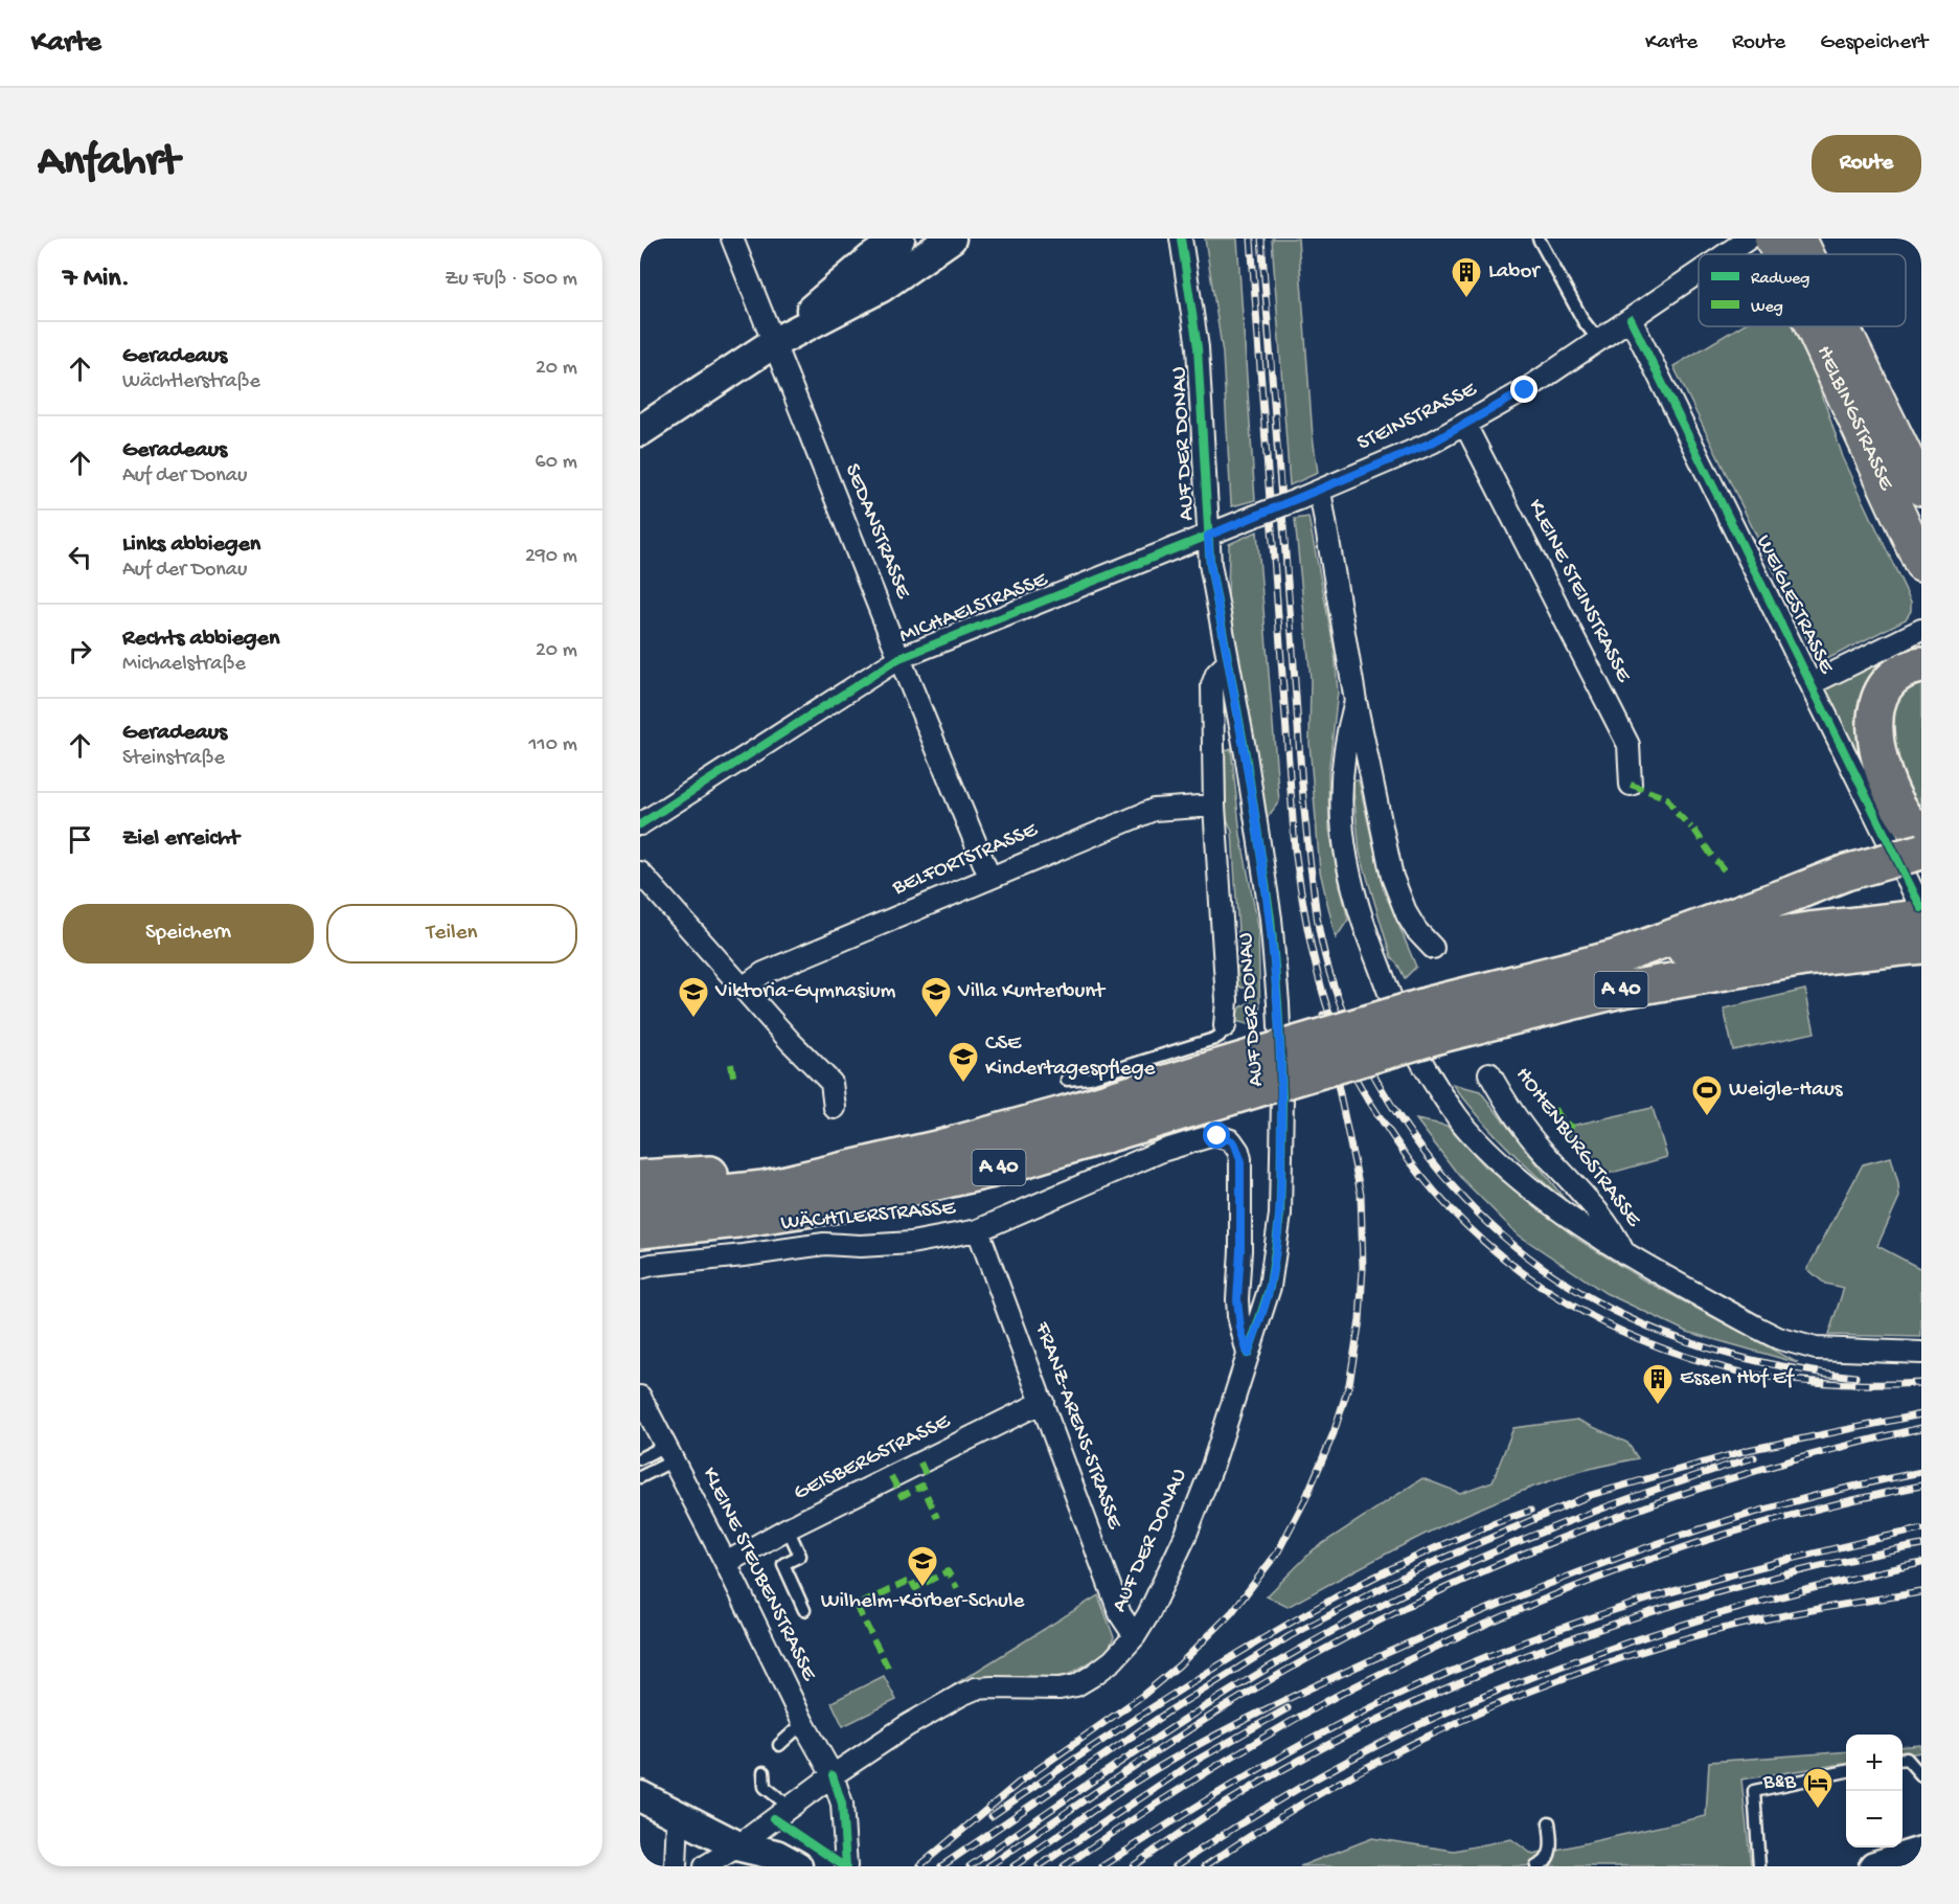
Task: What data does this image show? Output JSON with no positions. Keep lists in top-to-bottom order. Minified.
{"streets":{"highway":["A 40"],"main road":["HELBINGSTRASSE"],"street":["STEINSTRASSE","AUF DER DONAU","SEDANSTRASSE","KLEINE STEINSTRASSE","WEIGLESTRASSE","MICHAELSTRASSE","BELFORTSTRASSE","HOHENBURGSTRASSE","WÄCHTLERSTRASSE","FRANZ-ARENS-STRASSE","GEISBERGSTRASSE","KLEINE STEUBENSTRASSE"]},"crossings":[["STEINSTRASSE","KLEINE STEINSTRASSE"],["STEINSTRASSE","WEIGLESTRASSE"],["STEINSTRASSE","MICHAELSTRASSE"],["STEINSTRASSE","HOHENBURGSTRASSE"],["AUF DER DONAU","MICHAELSTRASSE"],["AUF DER DONAU","BELFORTSTRASSE"],["AUF DER DONAU","WÄCHTLERSTRASSE"],["AUF DER DONAU","FRANZ-ARENS-STRASSE"],["AUF DER DONAU","KLEINE STEUBENSTRASSE"],["SEDANSTRASSE","MICHAELSTRASSE"],["SEDANSTRASSE","BELFORTSTRASSE"],["WÄCHTLERSTRASSE","FRANZ-ARENS-STRASSE"],["FRANZ-ARENS-STRASSE","GEISBERGSTRASSE"],["GEISBERGSTRASSE","KLEINE STEUBENSTRASSE"]],"places":{"building":["Labor","Essen Hbf Ef"],"school or university":["Viktoria-Gymnasium","Villa Kunterbunt","CSE Kindertagespflege","Wilhelm-Körber-Schule"],"sports":["Weigle-Haus"],"hotel":["B&B"]},"legend":["Radweg","Weg"],"page":{"header":"Karte","nav":["Karte","Route","Gespeichert"],"buttons":["Route",["Speichern","Teilen"]],"title":"Anfahrt","heading":["7 Min.","Zu Fuß · 500 m"],"list":[["Geradeaus","Wächtlerstraße","20 m"],["Geradeaus","Auf der Donau","60 m"],["Links abbiegen","Auf der Donau","290 m"],["Rechts abbiegen","Michaelstraße","20 m"],["Geradeaus","Steinstraße","110 m"],"Ziel erreicht"],"map_buttons":["+","−"]}}
